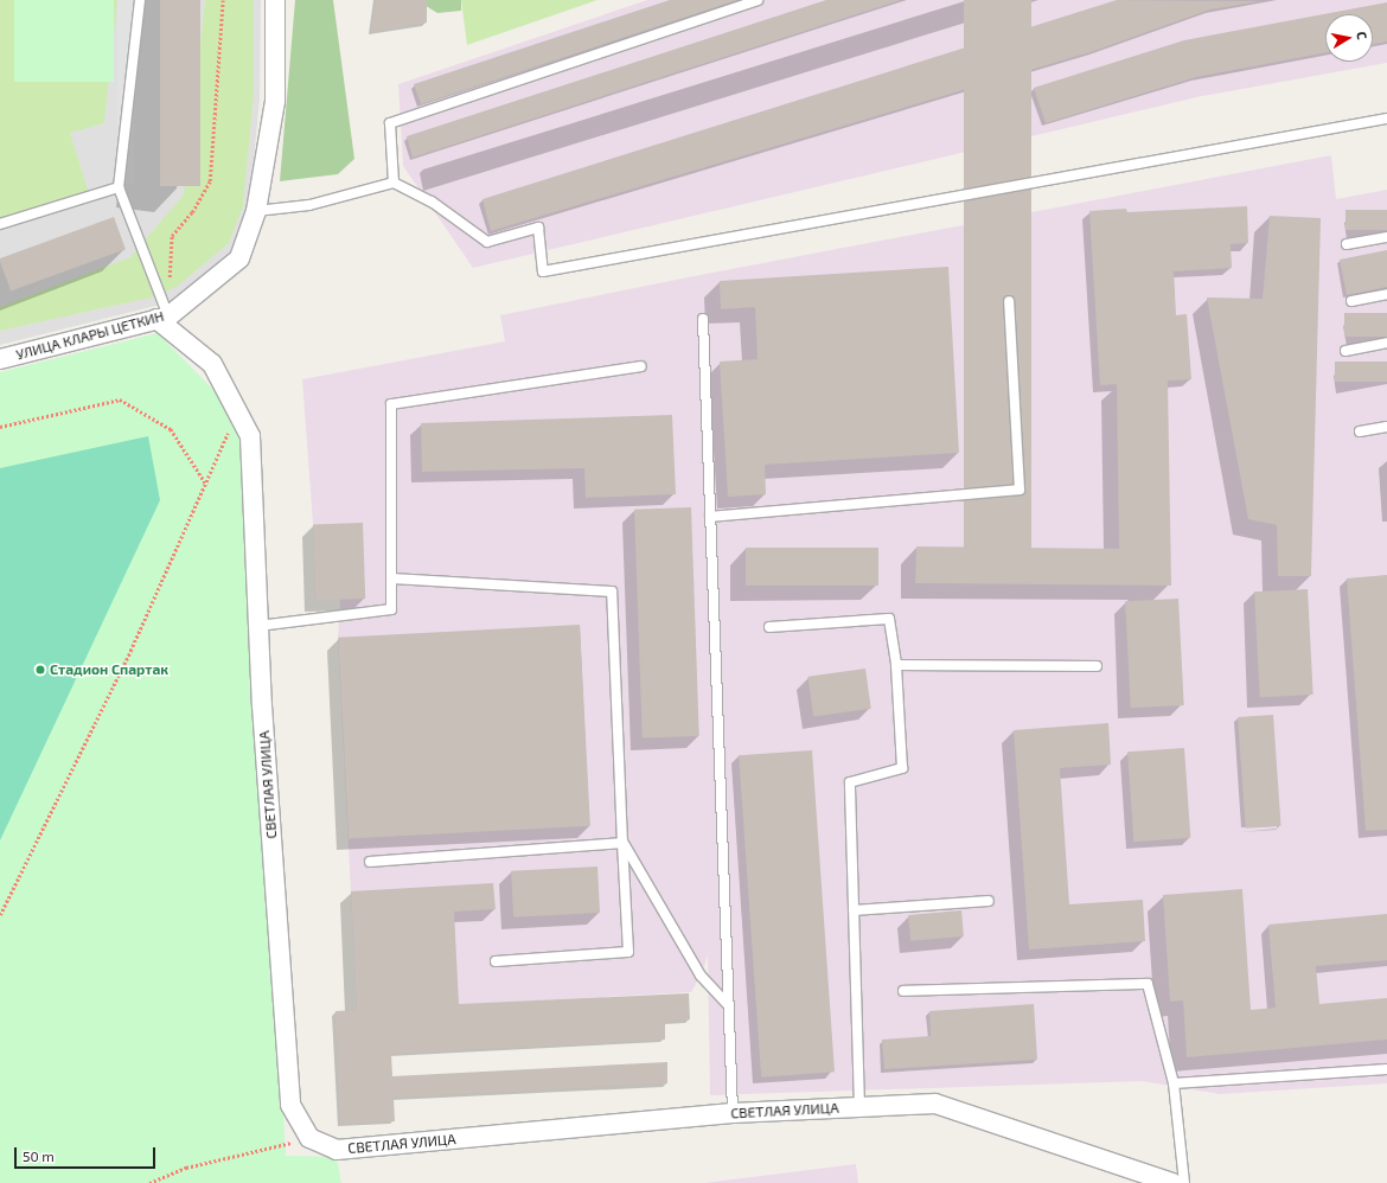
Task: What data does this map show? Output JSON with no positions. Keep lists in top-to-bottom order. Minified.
{"streets":{"street":["УЛИЦА КЛАРЫ ЦЕТКИН","СВЕТЛАЯ УЛИЦА"]},"crossings":[["УЛИЦА КЛАРЫ ЦЕТКИН","СВЕТЛАЯ УЛИЦА"]],"places":["Стадион Спартак"],"scale_bar":"50 m","north":"right"}
